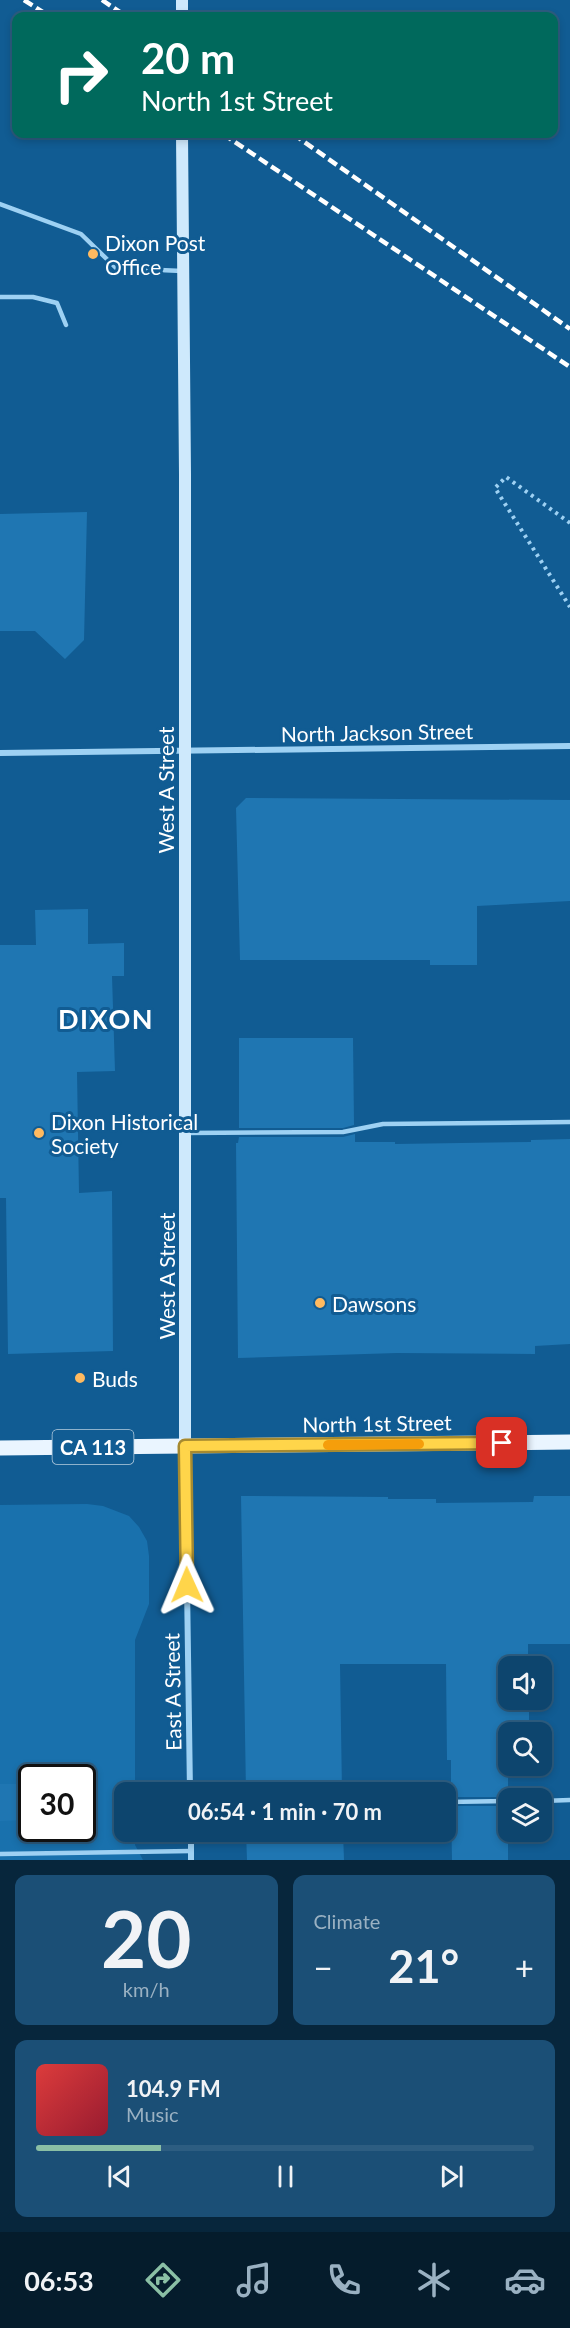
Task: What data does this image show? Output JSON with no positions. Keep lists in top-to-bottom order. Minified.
{"streets":{"main road":["West A Street","North 1st Street","CA 113"],"street":["North Jackson Street","East A Street"]},"crossings":[["North Jackson Street","West A Street"],["West A Street","North 1st Street"],["West A Street","CA 113"],["West A Street","East A Street"],["North 1st Street","CA 113"],["North 1st Street","East A Street"],["CA 113","East A Street"]],"districts":["DIXON"],"places":["Dixon Post Office","Dixon Historical Society","Dawsons","Buds"],"page":{"turn":["20 m","North 1st Street"],"limit":"30","trip":"06:54 · 1 min · 70 m","tile":[["20","km/h"],"Climate"],"heat":["−","21°","+"],"song":["104.9 FM","Music"],"tabs":"06:53"}}
